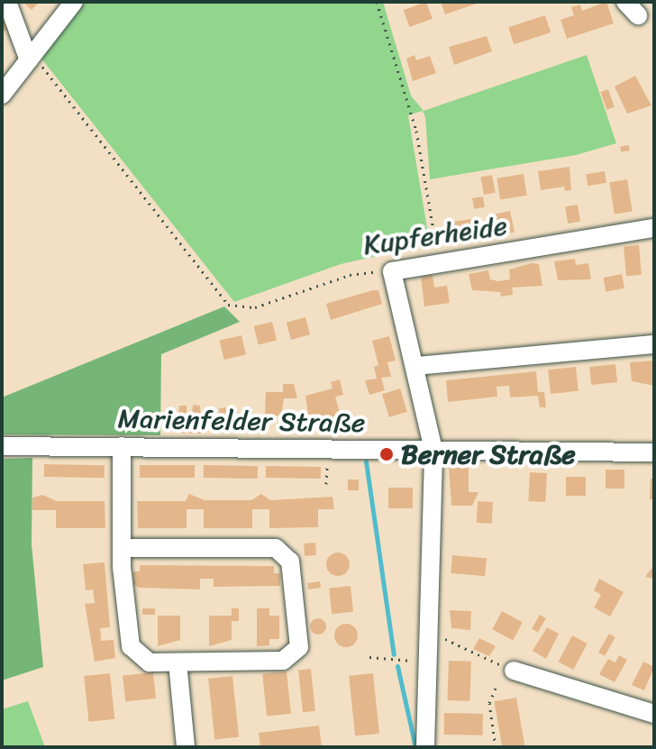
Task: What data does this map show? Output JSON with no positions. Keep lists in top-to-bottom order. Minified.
{"streets":{"street":["Kupferheide","Marienfelder Straße"]},"places":["Berner Straße"]}
